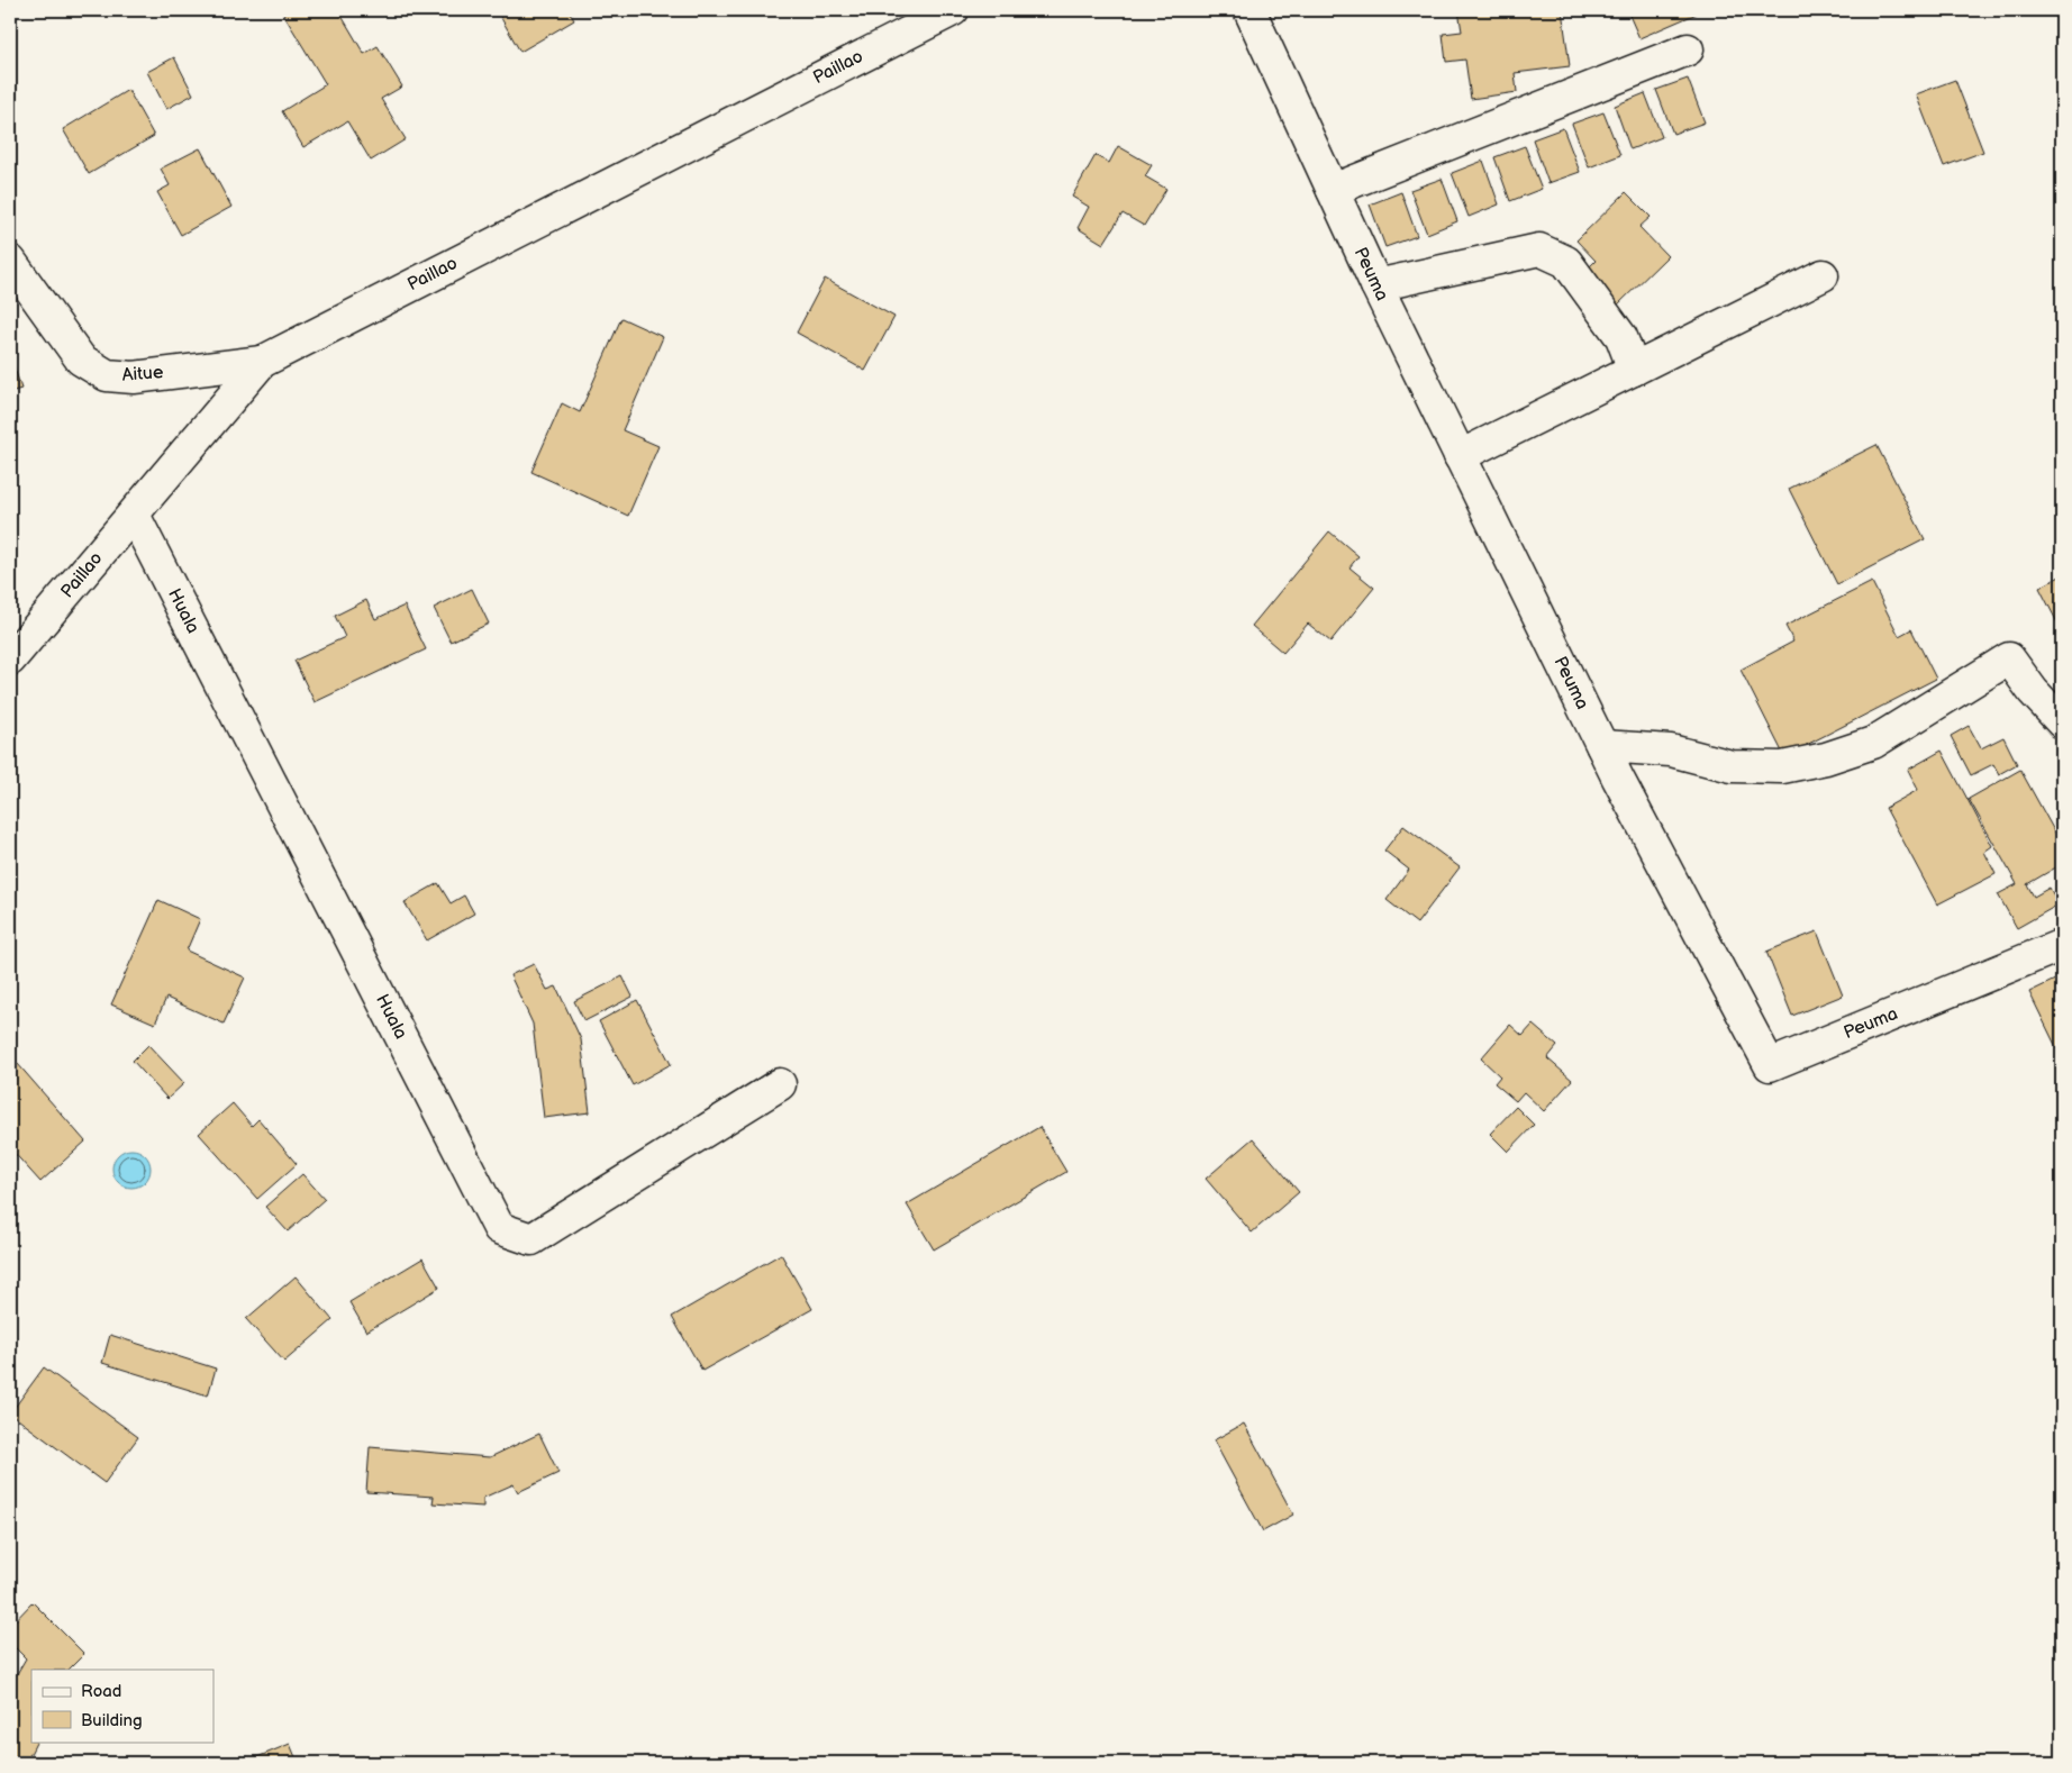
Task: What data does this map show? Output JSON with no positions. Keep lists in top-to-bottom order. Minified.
{"streets":{"street":["Paillao","Peuma","Aitue","Huala"]},"crossings":[["Paillao","Aitue"],["Paillao","Huala"]],"legend":["Road","Building"]}
